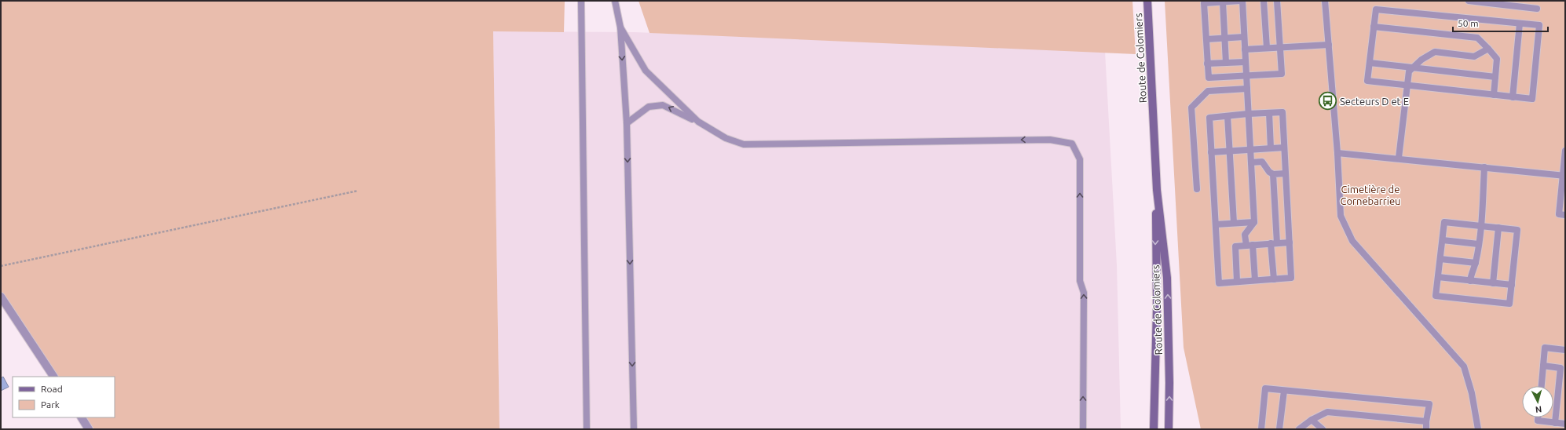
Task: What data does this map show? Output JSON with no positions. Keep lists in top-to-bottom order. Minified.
{"streets":{"main road":["Route de Colomiers"]},"parks":["Cimetière de Cornebarrieu"],"places":{"bus stop":["Secteurs D et E"]},"legend":["Road","Park"],"scale_bar":"50 m","north":"bottom"}
